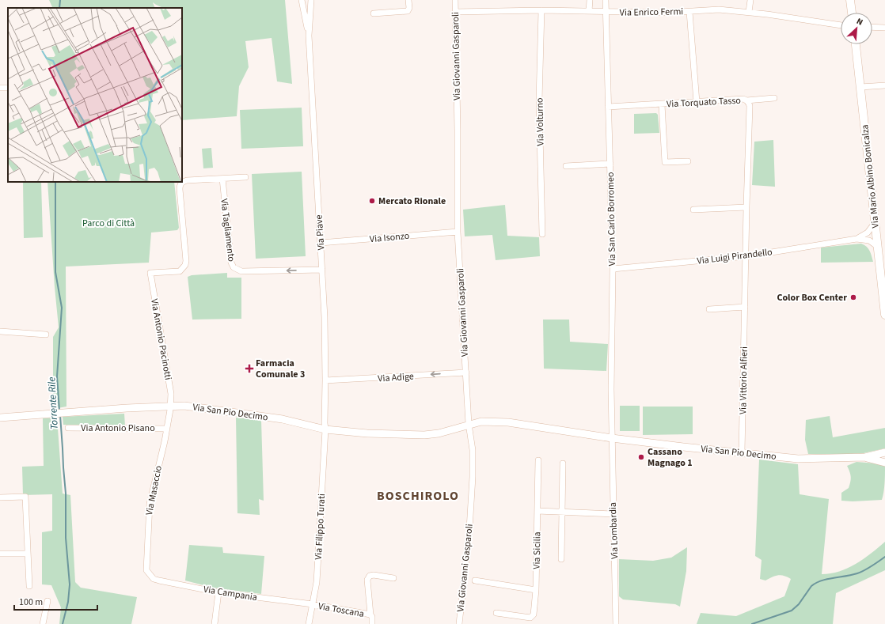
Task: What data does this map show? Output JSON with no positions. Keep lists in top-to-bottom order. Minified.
{"streets":{"main road":["Via Mario Albino Bonicalza"],"street":["Via Enrico Fermi","Via Giovanni Gasparoli","Via Torquato Tasso","Via Volturno","Via San Carlo Borromeo","Via Tagliamento","Via Piave","Via Isonzo","Via Luigi Pirandello","Via Antonio Pacinotti","Via Adige","Via Vittorio Alfieri","Via San Pio Decimo","Via Antonio Pisano","Via Masaccio","Via Filippo Turati","Via Lombardia","Via Sicilia","Via Campania","Via Toscana"]},"crossings":[["Via Enrico Fermi","Via Giovanni Gasparoli"],["Via Enrico Fermi","Via Volturno"],["Via Enrico Fermi","Via San Carlo Borromeo"],["Via Giovanni Gasparoli","Via Isonzo"],["Via Giovanni Gasparoli","Via Adige"],["Via Giovanni Gasparoli","Via San Pio Decimo"],["Via Torquato Tasso","Via San Carlo Borromeo"],["Via Torquato Tasso","Via Vittorio Alfieri"],["Via Mario Albino Bonicalza","Via Luigi Pirandello"],["Via San Carlo Borromeo","Via Luigi Pirandello"],["Via San Carlo Borromeo","Via San Pio Decimo"],["Via San Carlo Borromeo","Via Lombardia"],["Via Tagliamento","Via Piave"],["Via Tagliamento","Via Antonio Pacinotti"],["Via Piave","Via Isonzo"],["Via Piave","Via Adige"],["Via Piave","Via San Pio Decimo"],["Via Piave","Via Filippo Turati"],["Via Luigi Pirandello","Via Vittorio Alfieri"],["Via Antonio Pacinotti","Via San Pio Decimo"],["Via Antonio Pacinotti","Via Masaccio"],["Via Vittorio Alfieri","Via San Pio Decimo"],["Via San Pio Decimo","Via Masaccio"],["Via San Pio Decimo","Via Filippo Turati"],["Via San Pio Decimo","Via Lombardia"],["Via Antonio Pisano","Via Masaccio"],["Via Masaccio","Via Campania"],["Via Filippo Turati","Via Campania"],["Via Filippo Turati","Via Toscana"],["Via Campania","Via Toscana"]],"one_way":["Via Adige"],"districts":["BOSCHIROLO"],"water":["Torrente Rile"],"parks":["Parco di Città"],"places":{"other":["Mercato Rionale","Color Box Center","Cassano Magnago 1"],"health":["Farmacia Comunale 3"]},"scale_bar":"100 m","north":"top right"}
